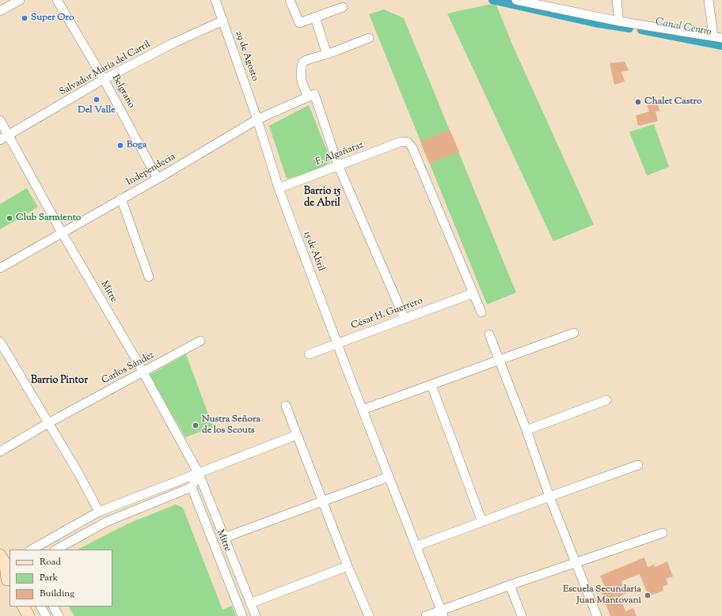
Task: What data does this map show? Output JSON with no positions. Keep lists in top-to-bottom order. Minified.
{"streets":{"street":["29 de Agosto","Salvador María del Carril","Belgrano","F. Algañaraz","Independecia","15 de Abril","Mitre","César H. Guerrero","Carlos Sández"]},"crossings":[["29 de Agosto","Salvador María del Carril"],["29 de Agosto","Independecia"],["29 de Agosto","15 de Abril"],["Salvador María del Carril","Belgrano"],["Salvador María del Carril","Mitre"],["Belgrano","Independecia"],["F. Algañaraz","15 de Abril"],["F. Algañaraz","César H. Guerrero"],["Independecia","15 de Abril"],["Independecia","Mitre"],["15 de Abril","César H. Guerrero"],["Mitre","Carlos Sández"]],"districts":["Barrio 15 de Abril","Barrio Pintor"],"water":["Canal Centro"],"places":["Super Oro","Del Valle","Chalet Castro","Boga","Club Sarmiento","Nustra Señora de los Scouts","Escuela Secundaria Juan Mantovani"],"legend":["Road","Park","Building"]}
